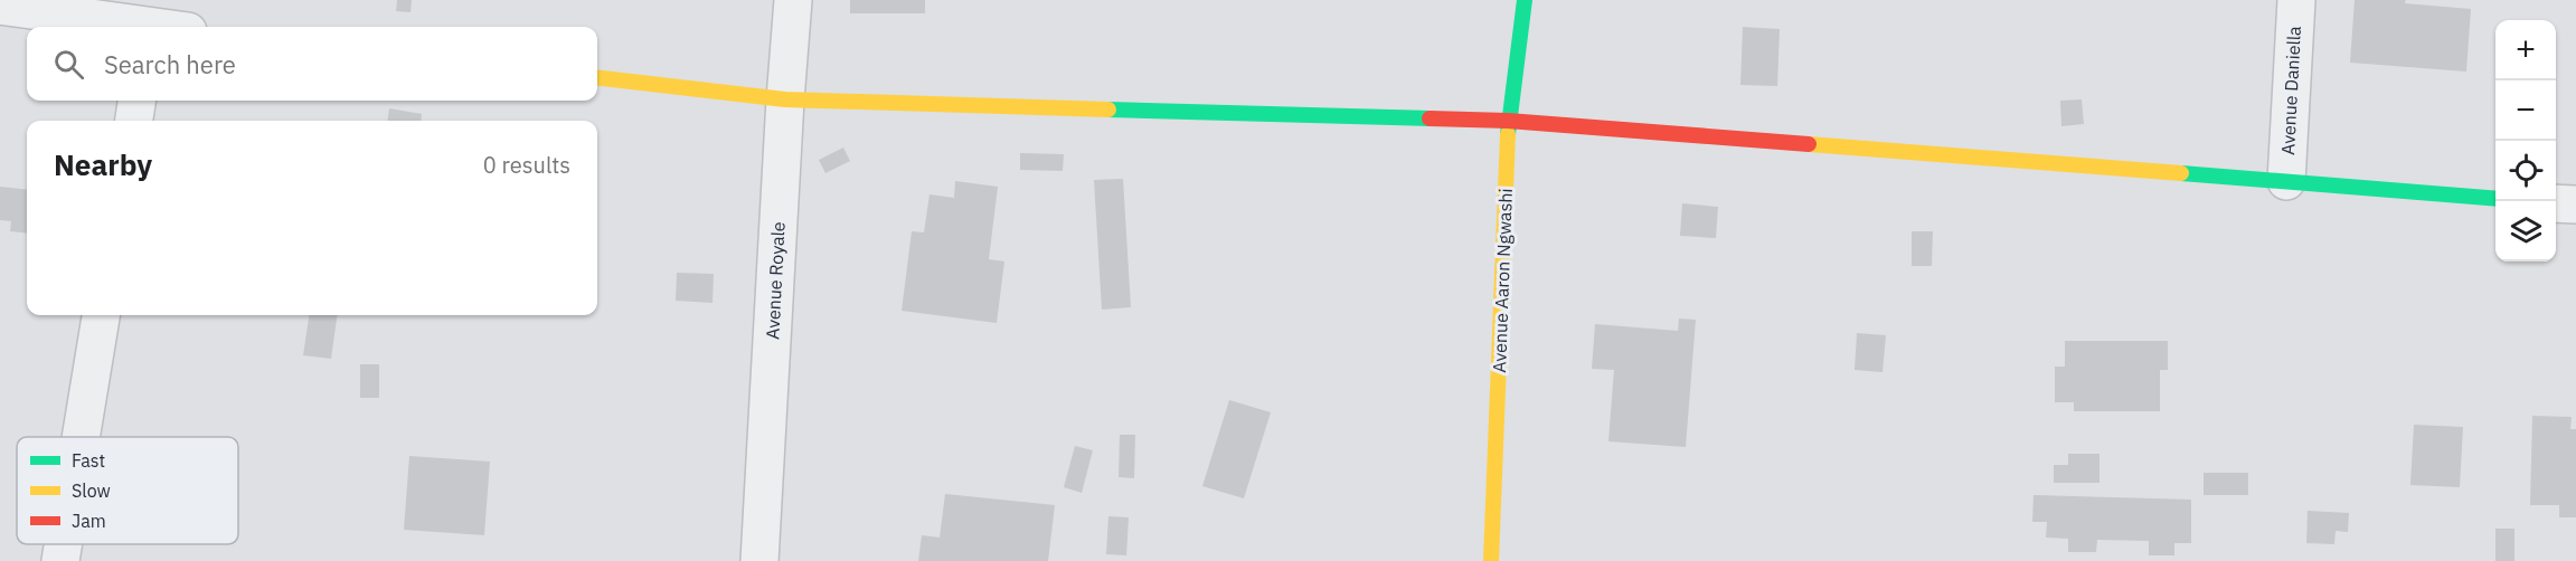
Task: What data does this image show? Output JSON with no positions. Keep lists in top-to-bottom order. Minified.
{"streets":{"street":["Avenue Daniella","Avenue Royale","Avenue Aaron Ngwashi"]},"legend":["Fast","Slow","Jam"],"page":{"map_buttons":["+","−"],"search":"Search here","heading":["Nearby","0 results"]}}
